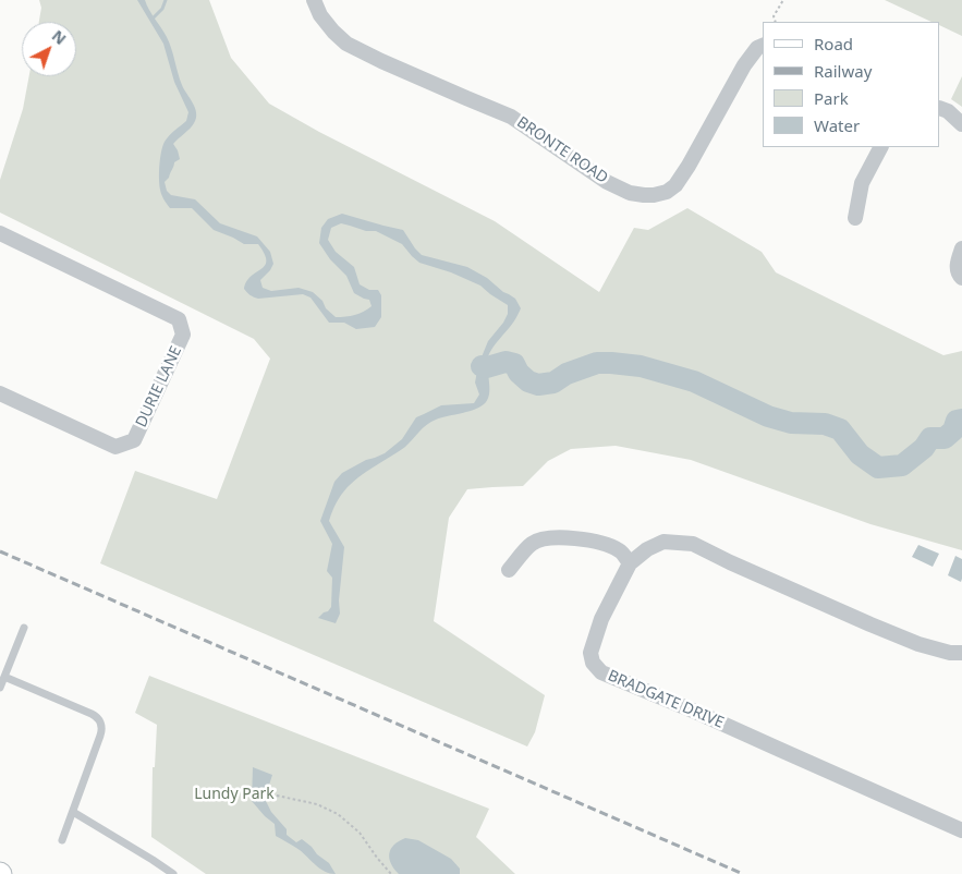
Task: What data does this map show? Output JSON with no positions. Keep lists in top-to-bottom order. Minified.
{"streets":{"street":["BRONTE ROAD","DURIE LANE","BRADGATE DRIVE"]},"parks":["Lundy Park"],"legend":["Road","Railway","Park","Water"],"north":"top right"}
